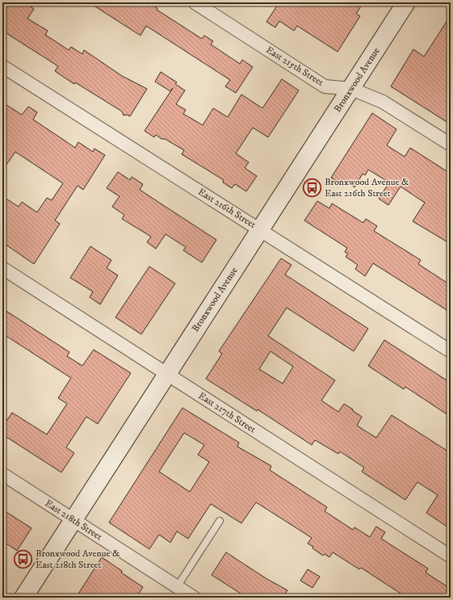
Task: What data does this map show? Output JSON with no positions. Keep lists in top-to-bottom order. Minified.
{"streets":{"street":["East 215th Street","Bronxwood Avenue","East 216th Street","East 217th Street","East 218th Street"]},"crossings":[["East 215th Street","Bronxwood Avenue"],["Bronxwood Avenue","East 216th Street"],["Bronxwood Avenue","East 217th Street"],["Bronxwood Avenue","East 218th Street"]],"places":{"bus stop":["Bronxwood Avenue & East 216th Street","Bronxwood Avenue & East 218th Street"]}}
